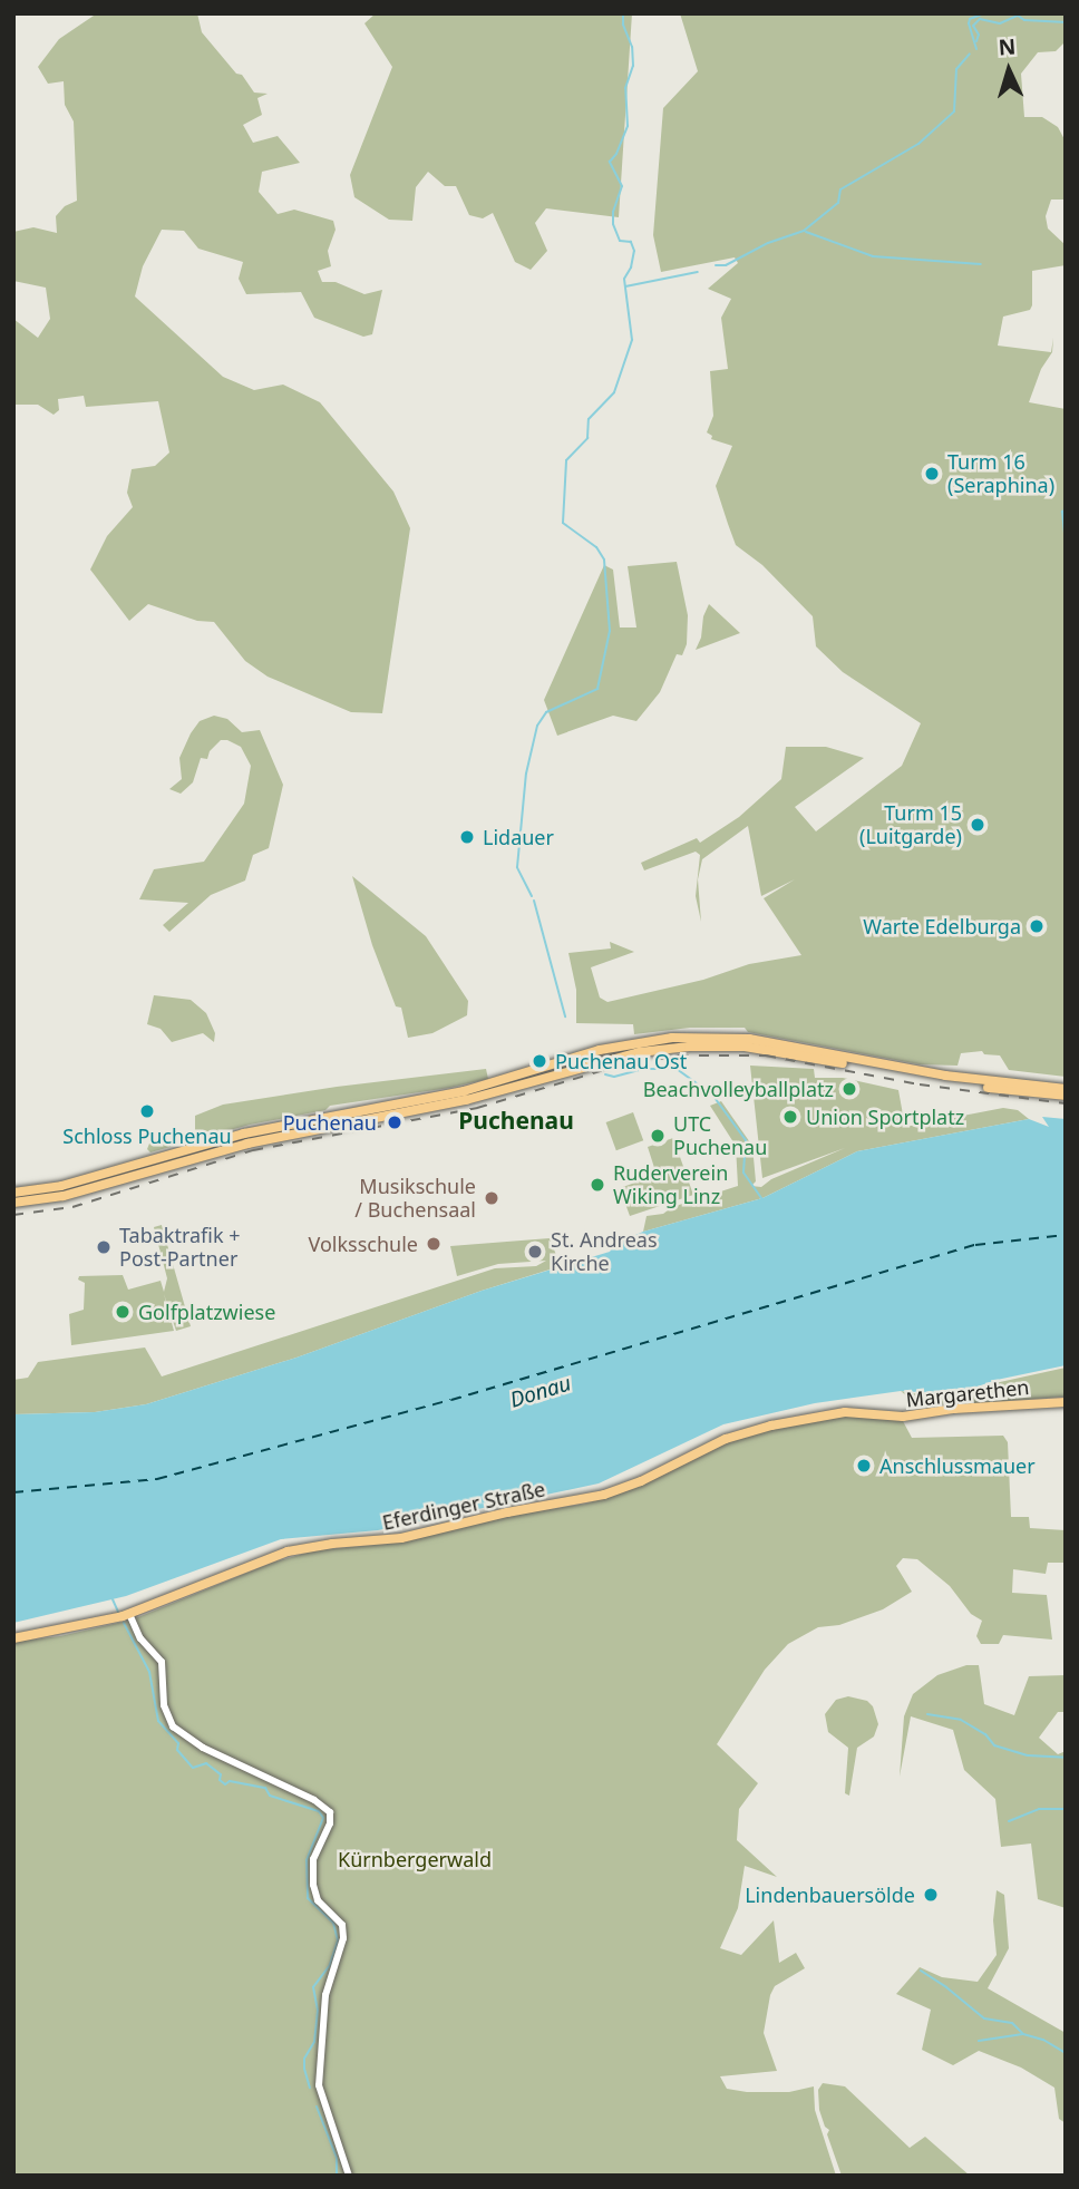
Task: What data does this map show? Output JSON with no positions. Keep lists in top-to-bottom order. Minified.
{"streets":{"main road":["Margarethen","Eferdinger Straße"]},"crossings":[["Margarethen","Eferdinger Straße"]],"districts":["Puchenau"],"water":["Donau"],"parks":["Kürnbergerwald"],"places":["Turm 16 (Seraphina)","Turm 15 (Luitgarde)","Lidauer","Warte Edelburga","Puchenau Ost","Beachvolleyballplatz","Schloss Puchenau","Union Sportplatz","Puchenau","UTC Puchenau","Ruderverein Wiking Linz","Musikschule / Buchensaal","Volksschule","Tabaktrafik + Post-Partner","St. Andreas Kirche","Golfplatzwiese","Anschlussmauer","Lindenbauersölde"],"north":"top"}
